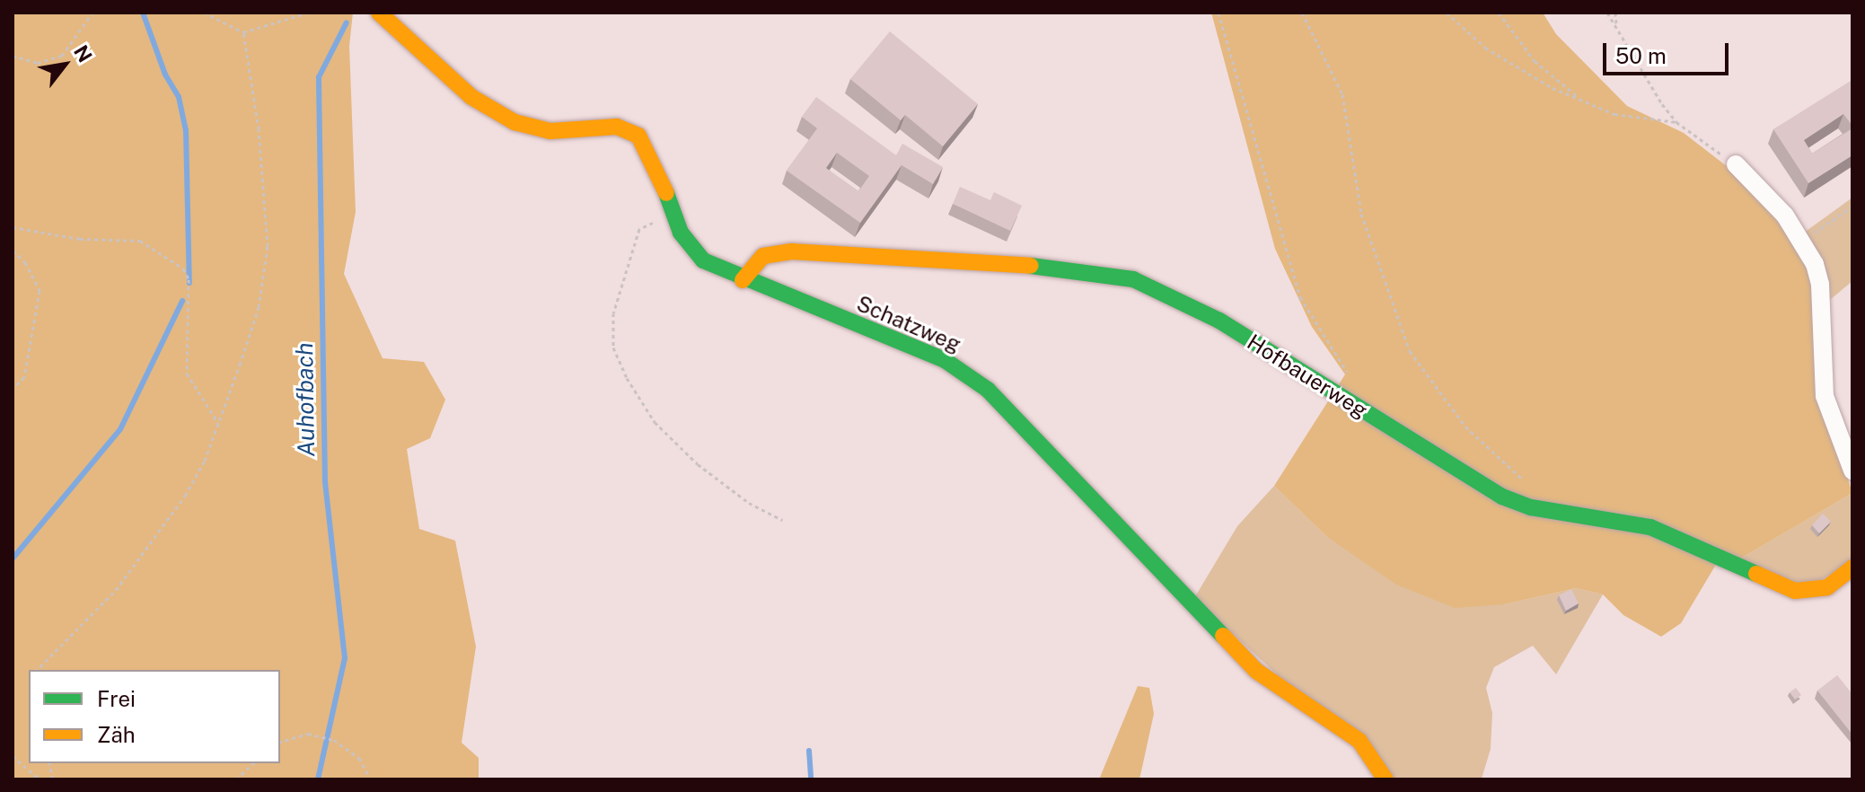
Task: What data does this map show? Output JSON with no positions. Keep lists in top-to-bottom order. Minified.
{"streets":{"street":["Schatzweg","Hofbauerweg"]},"crossings":[["Schatzweg","Hofbauerweg"]],"water":["Auhofbach"],"legend":["Frei","Zäh"],"scale_bar":"50 m","north":"top right"}
